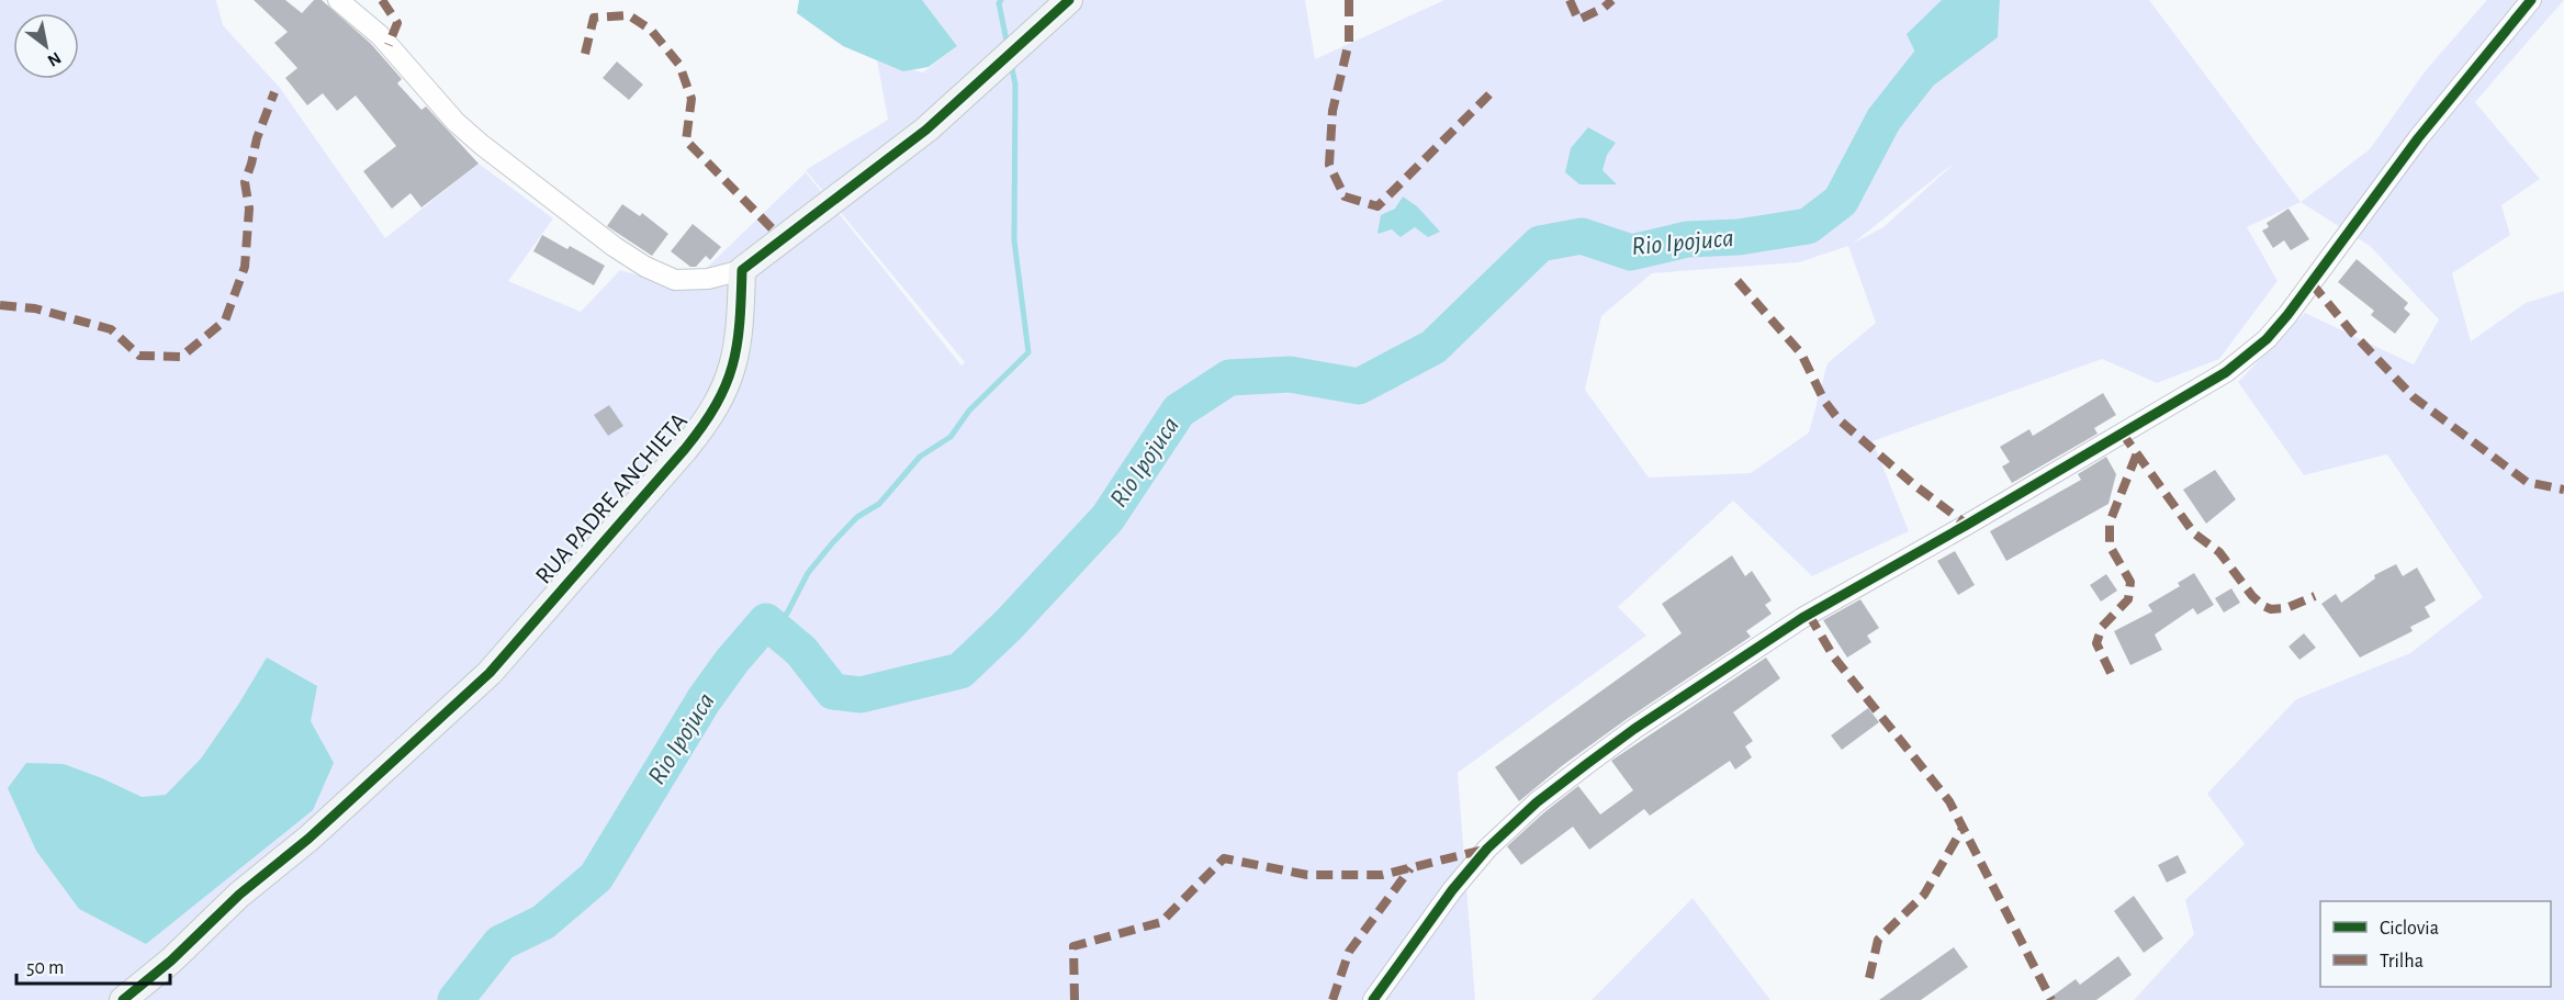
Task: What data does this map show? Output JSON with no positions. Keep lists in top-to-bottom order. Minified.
{"streets":{"street":["RUA PADRE ANCHIETA"]},"water":["Rio Ipojuca"],"legend":["Ciclovia","Trilha"],"scale_bar":"50 m","north":"bottom right"}
